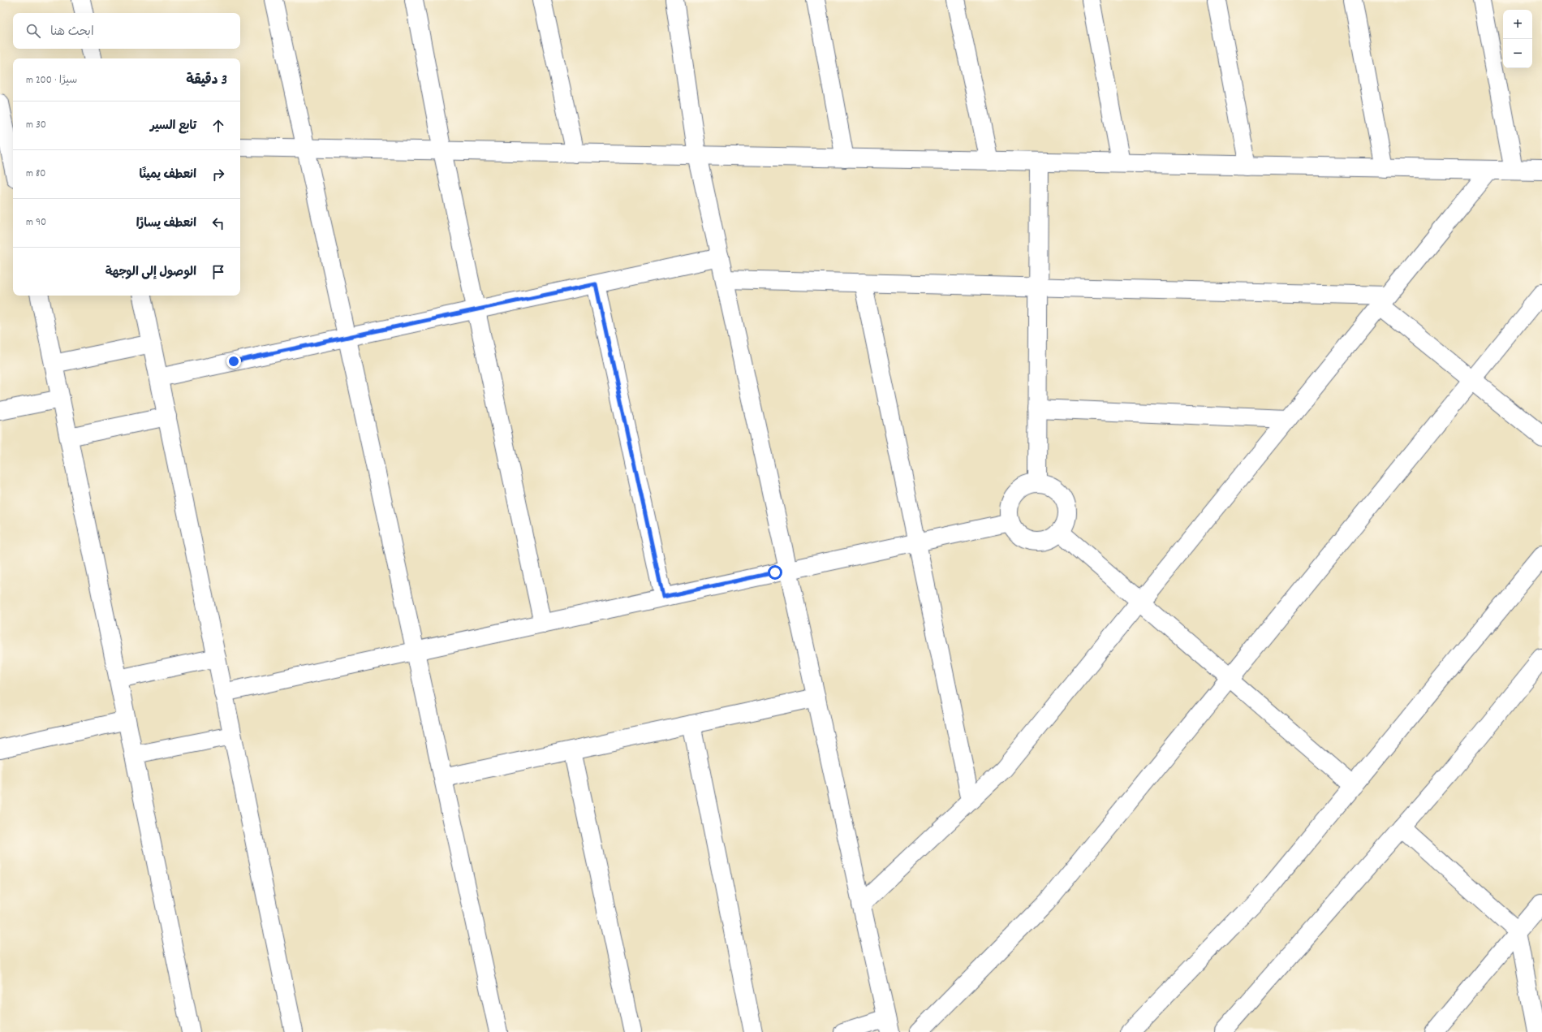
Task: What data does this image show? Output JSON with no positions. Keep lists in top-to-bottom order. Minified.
{"page":{"map_buttons":["+","−"],"search":"ابحث هنا","heading":["3 دقيقة","سيرًا · 200 m"],"list":[["تابع السير","30 m"],["انعطف يمينًا","80 m"],["انعطف يسارًا","90 m"],"الوصول إلى الوجهة"]}}
